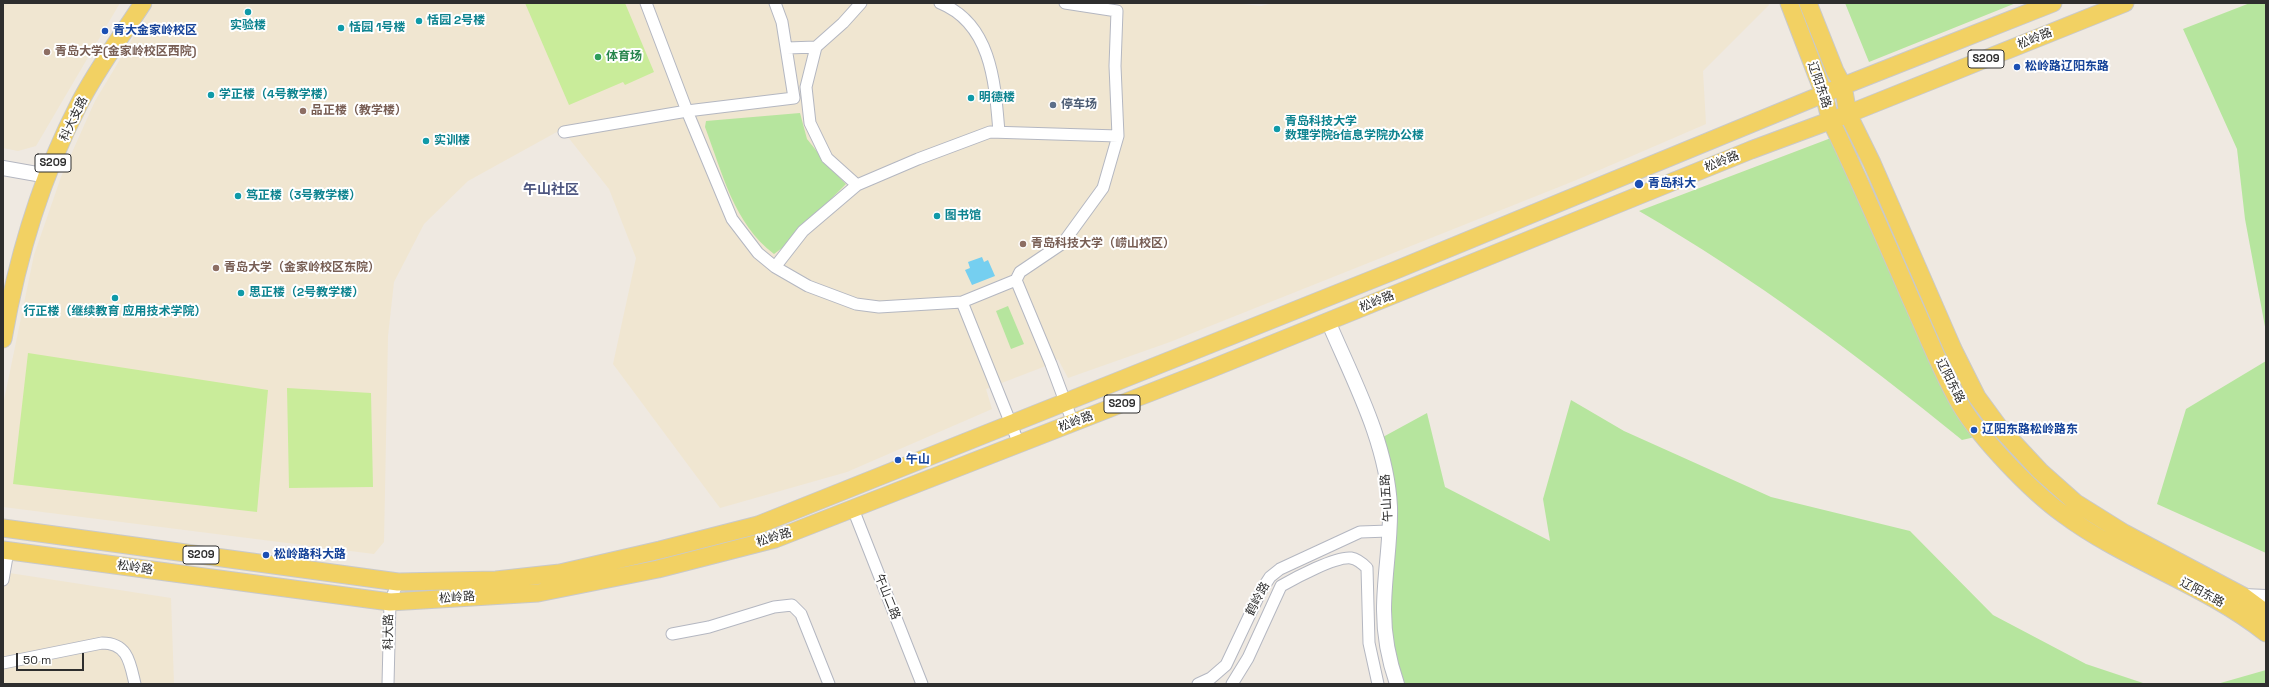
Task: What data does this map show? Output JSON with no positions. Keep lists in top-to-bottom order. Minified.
{"streets":{"main road":["松岭路","S209","辽阳东路","科大支路"],"street":["午山五路","午山二路","鹤岭路","科大路"]},"crossings":[["松岭路","辽阳东路"],["松岭路","午山五路"],["松岭路","午山二路"],["松岭路","科大路"],["午山五路","鹤岭路"]],"districts":["午山社区"],"places":["实验楼","恬园 2号楼","恬园 1号楼","青大金家岭校区","青岛大学(金家岭校区西院)","体育场","松岭路辽阳东路","学正楼（4号教学楼）","明德楼","停车场","品正楼（教学楼）","青岛科技大学 数理学院&信息学院办公楼","实训楼","青岛科大","笃正楼（3号教学楼）","图书馆","青岛科技大学（崂山校区）","青岛大学（金家岭校区东院）","思正楼（2号教学楼）","行正楼（继续教育 应用技术学院）","辽阳东路松岭路东","午山","松岭路科大路"],"scale_bar":"50 m"}
